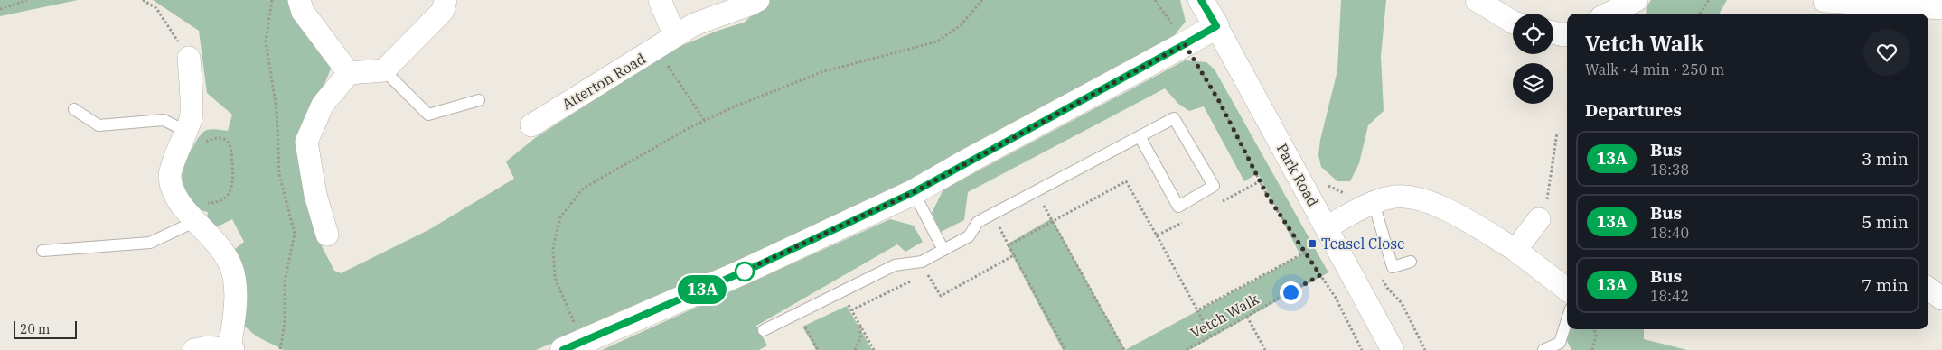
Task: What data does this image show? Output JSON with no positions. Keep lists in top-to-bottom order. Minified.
{"streets":{"street":["Atterton Road","Park Road"],"path":["Vetch Walk"]},"places":{"transit":["Teasel Close"]},"lines":["bus line 13A"],"scale_bar":"20 m","page":{"on_map":"13A","heading":[["Vetch Walk","Walk · 4 min · 250 m"],"Departures"],"list":[{"mark":"13A","name":"Bus","note":"18:38","value":"3 min"},{"mark":"13A","name":"Bus","note":"18:40","value":"5 min"},{"mark":"13A","name":"Bus","note":"18:42","value":"7 min"}],"scale":"20 m"}}
